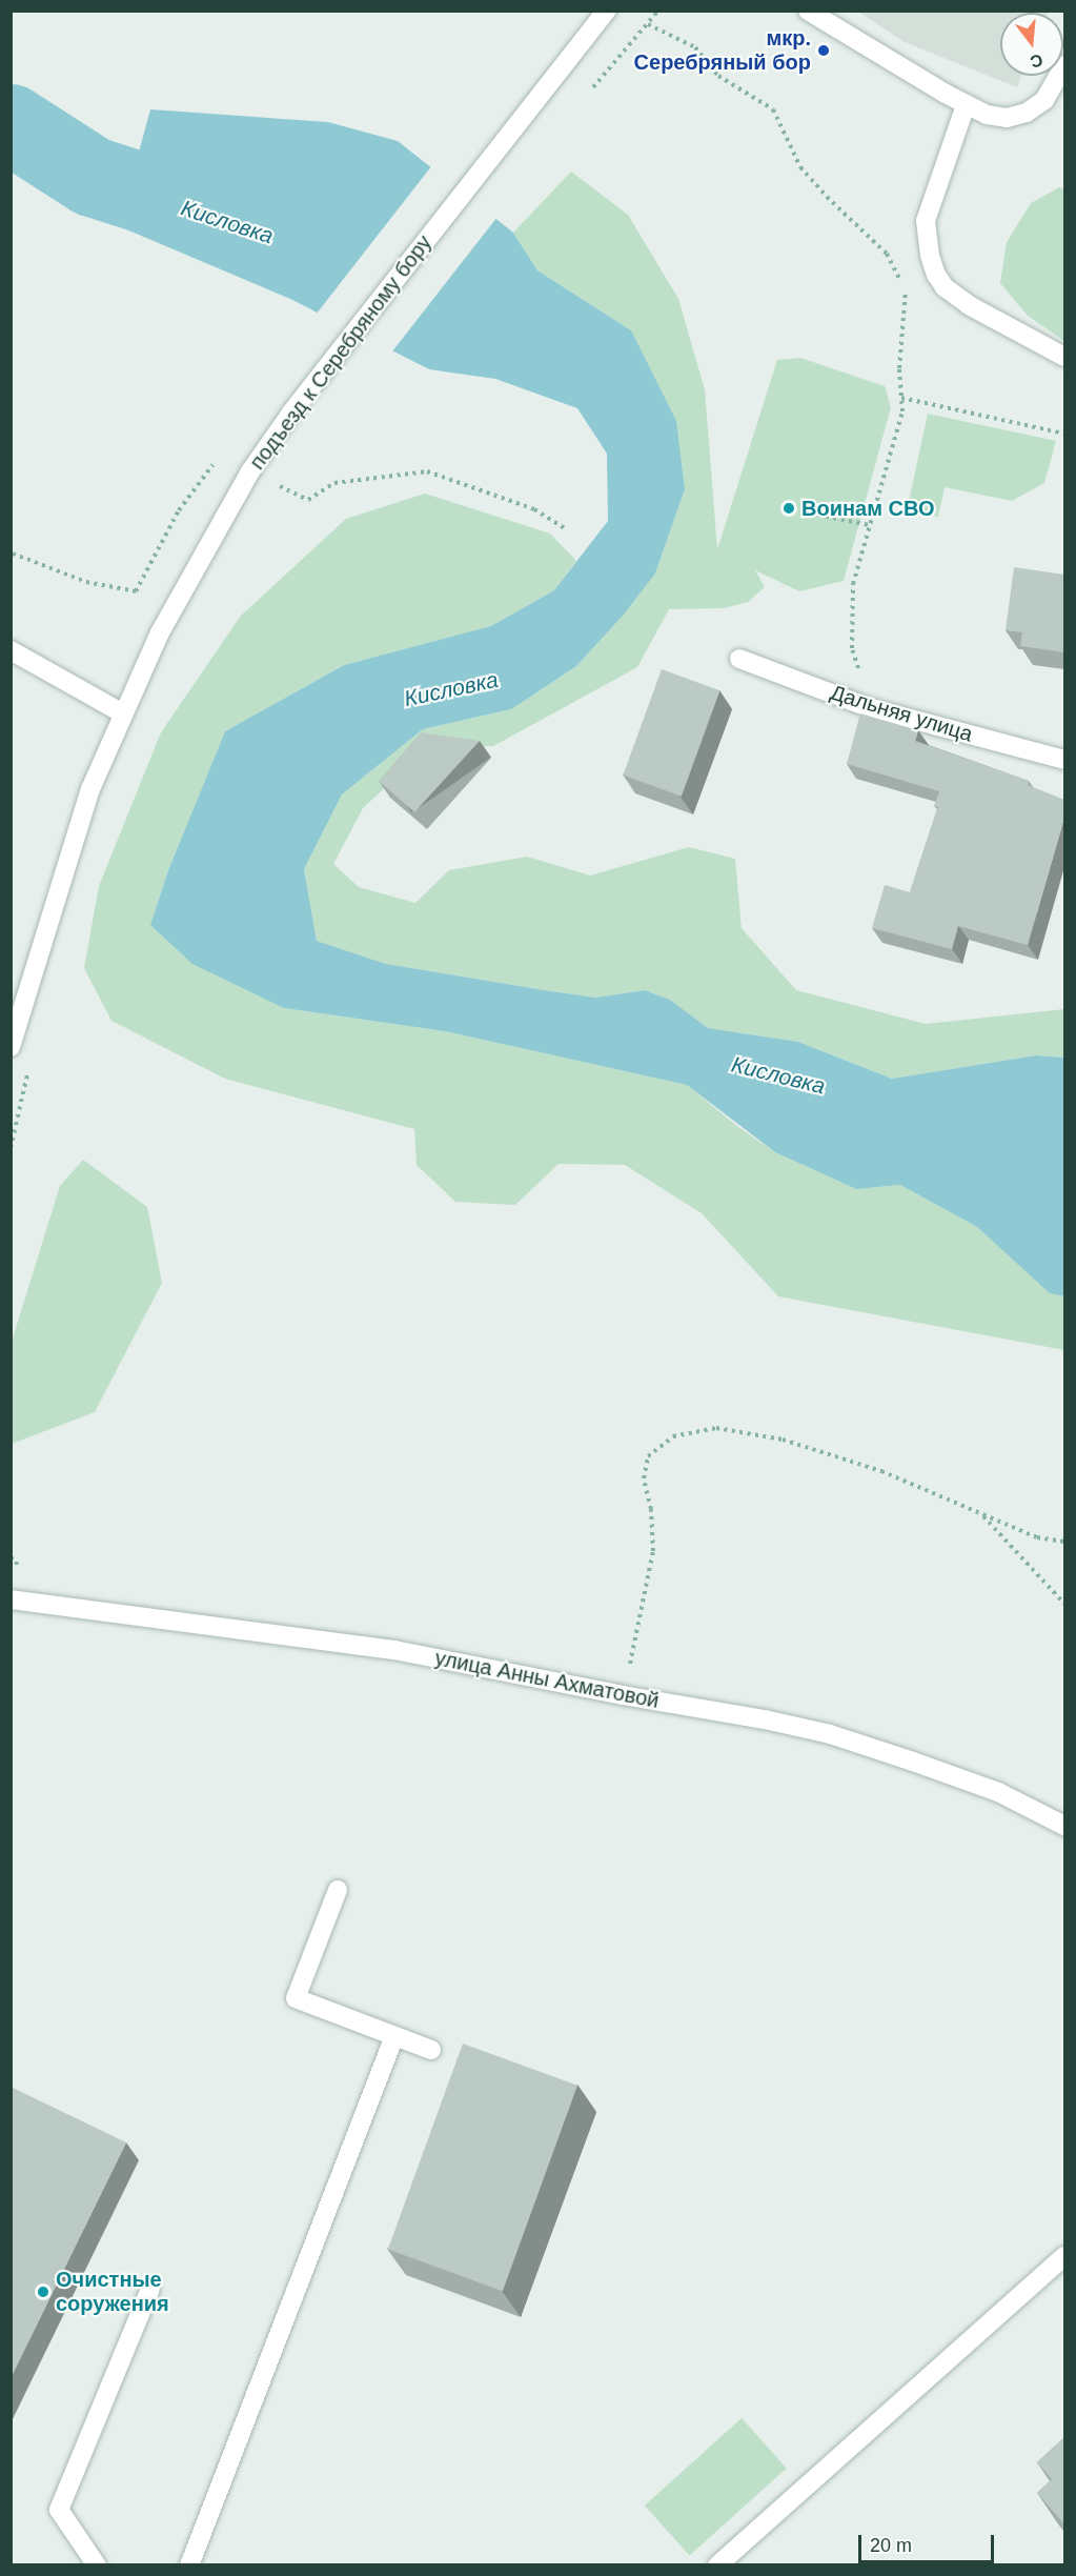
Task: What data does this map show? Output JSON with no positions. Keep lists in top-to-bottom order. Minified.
{"streets":{"street":["подъезд к Серебряному бору","Дальняя улица","улица Анны Ахматовой"]},"water":["Кисловка"],"places":["мкр. Серебряный бор","Воинам СВО","Очистные соружения"],"scale_bar":"20 m","north":"bottom"}
